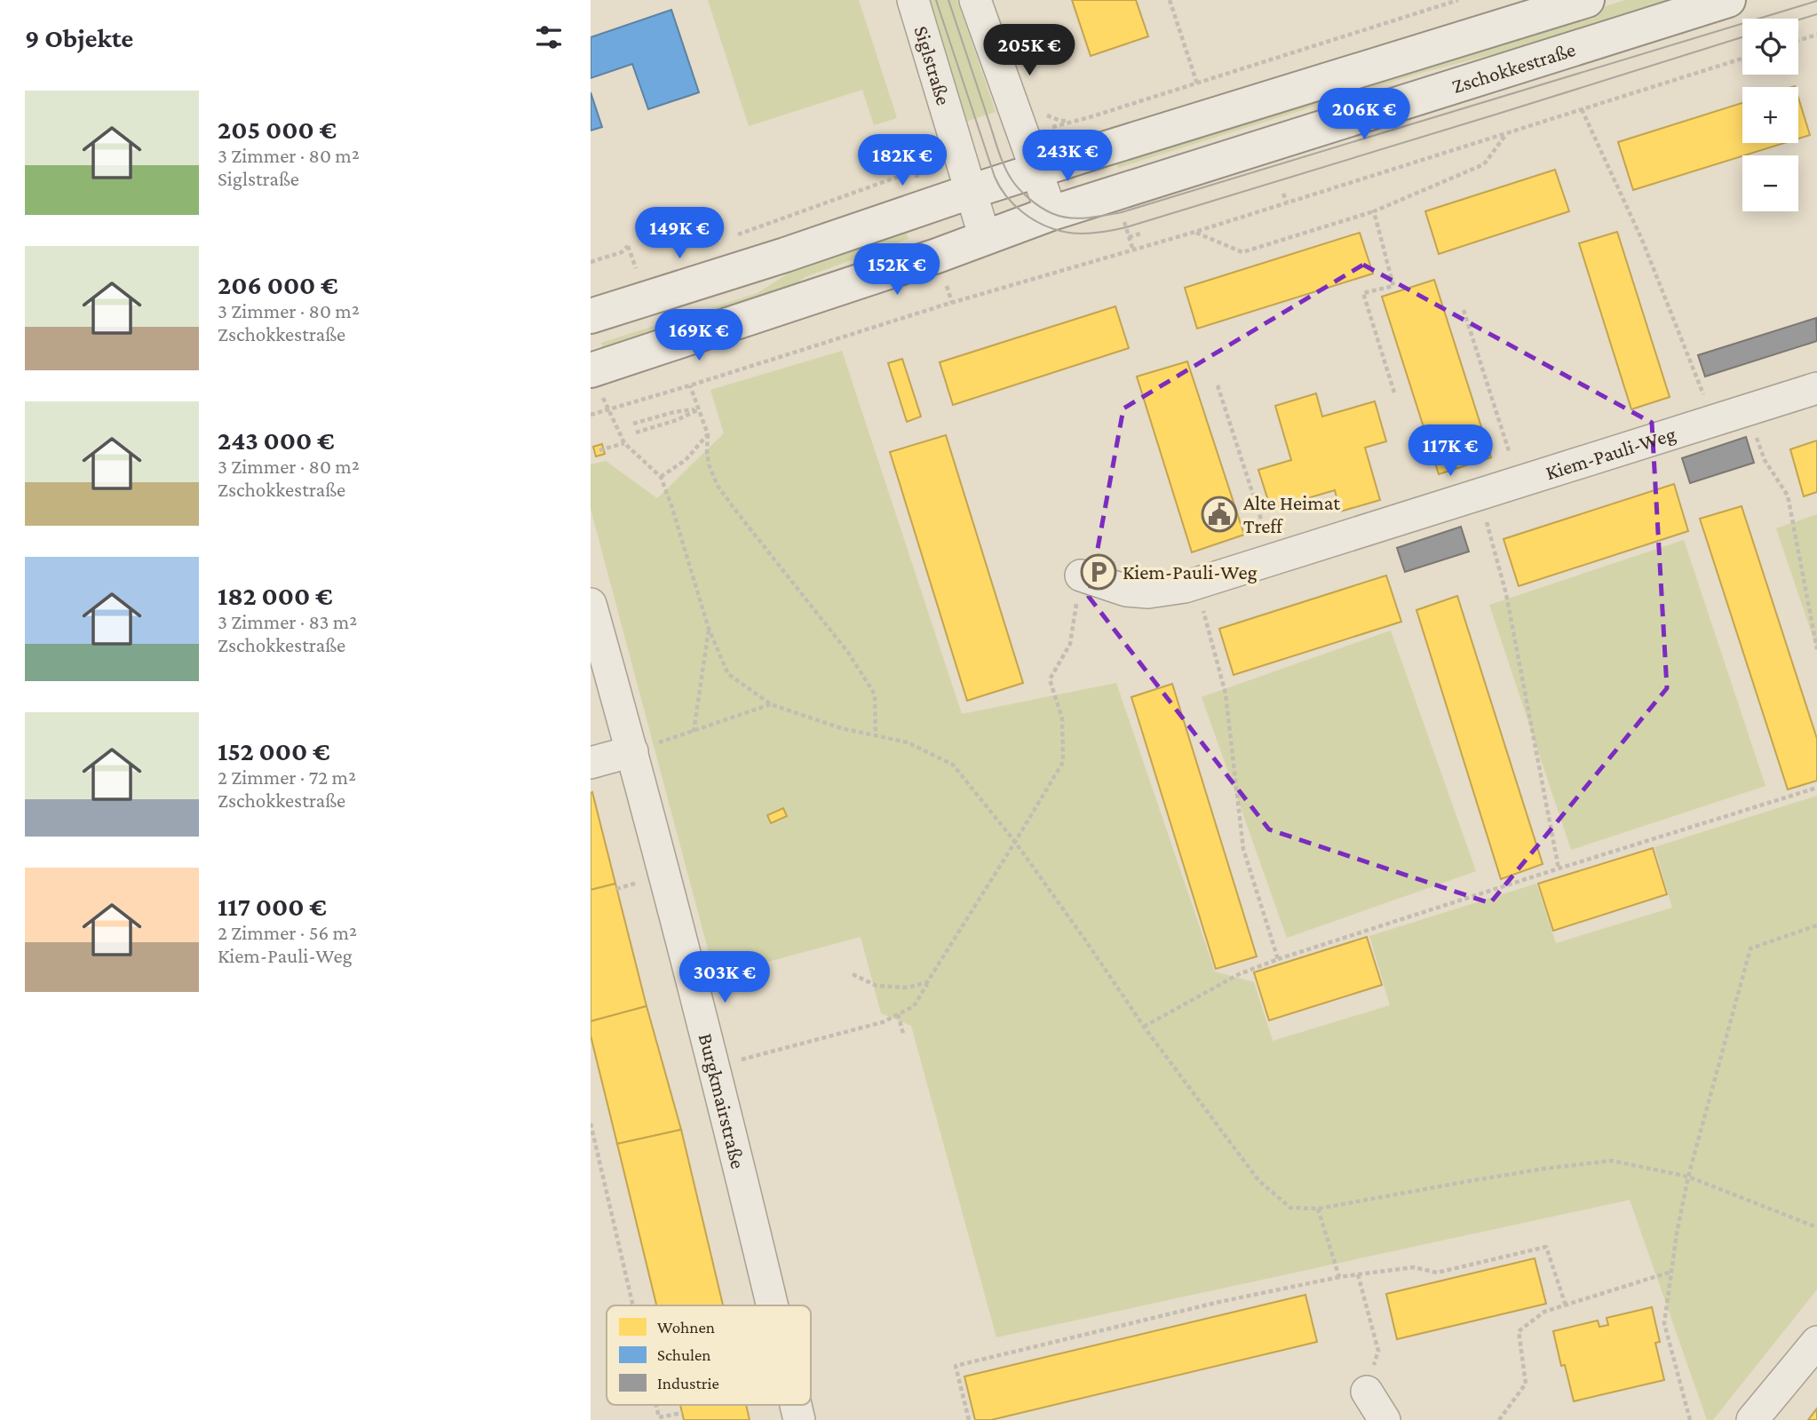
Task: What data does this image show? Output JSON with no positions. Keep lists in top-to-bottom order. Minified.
{"streets":{"main road":["Zschokkestraße"],"street":["Siglstraße","Kiem-Pauli-Weg","Burgkmairstraße"]},"crossings":[["Siglstraße","Zschokkestraße"]],"places":{"public building":["Alte Heimat Treff"],"parking":["Kiem-Pauli-Weg"]},"legend":["Wohnen","Schulen","Industrie"],"page":{"heading":"9 Objekte","map_buttons":["+","−"],"price":["205K €","206K €","243K €","182K €","149K €","152K €","169K €","117K €","303K €"],"list":[{"name":"205 000 €","note":"3 Zimmer · 80 m² · Siglstraße"},{"name":"206 000 €","note":"3 Zimmer · 80 m² · Zschokkestraße"},{"name":"243 000 €","note":"3 Zimmer · 80 m² · Zschokkestraße"},{"name":"182 000 €","note":"3 Zimmer · 83 m² · Zschokkestraße"},{"name":"152 000 €","note":"2 Zimmer · 72 m² · Zschokkestraße"},{"name":"117 000 €","note":"2 Zimmer · 56 m² · Kiem-Pauli-Weg"}]}}
